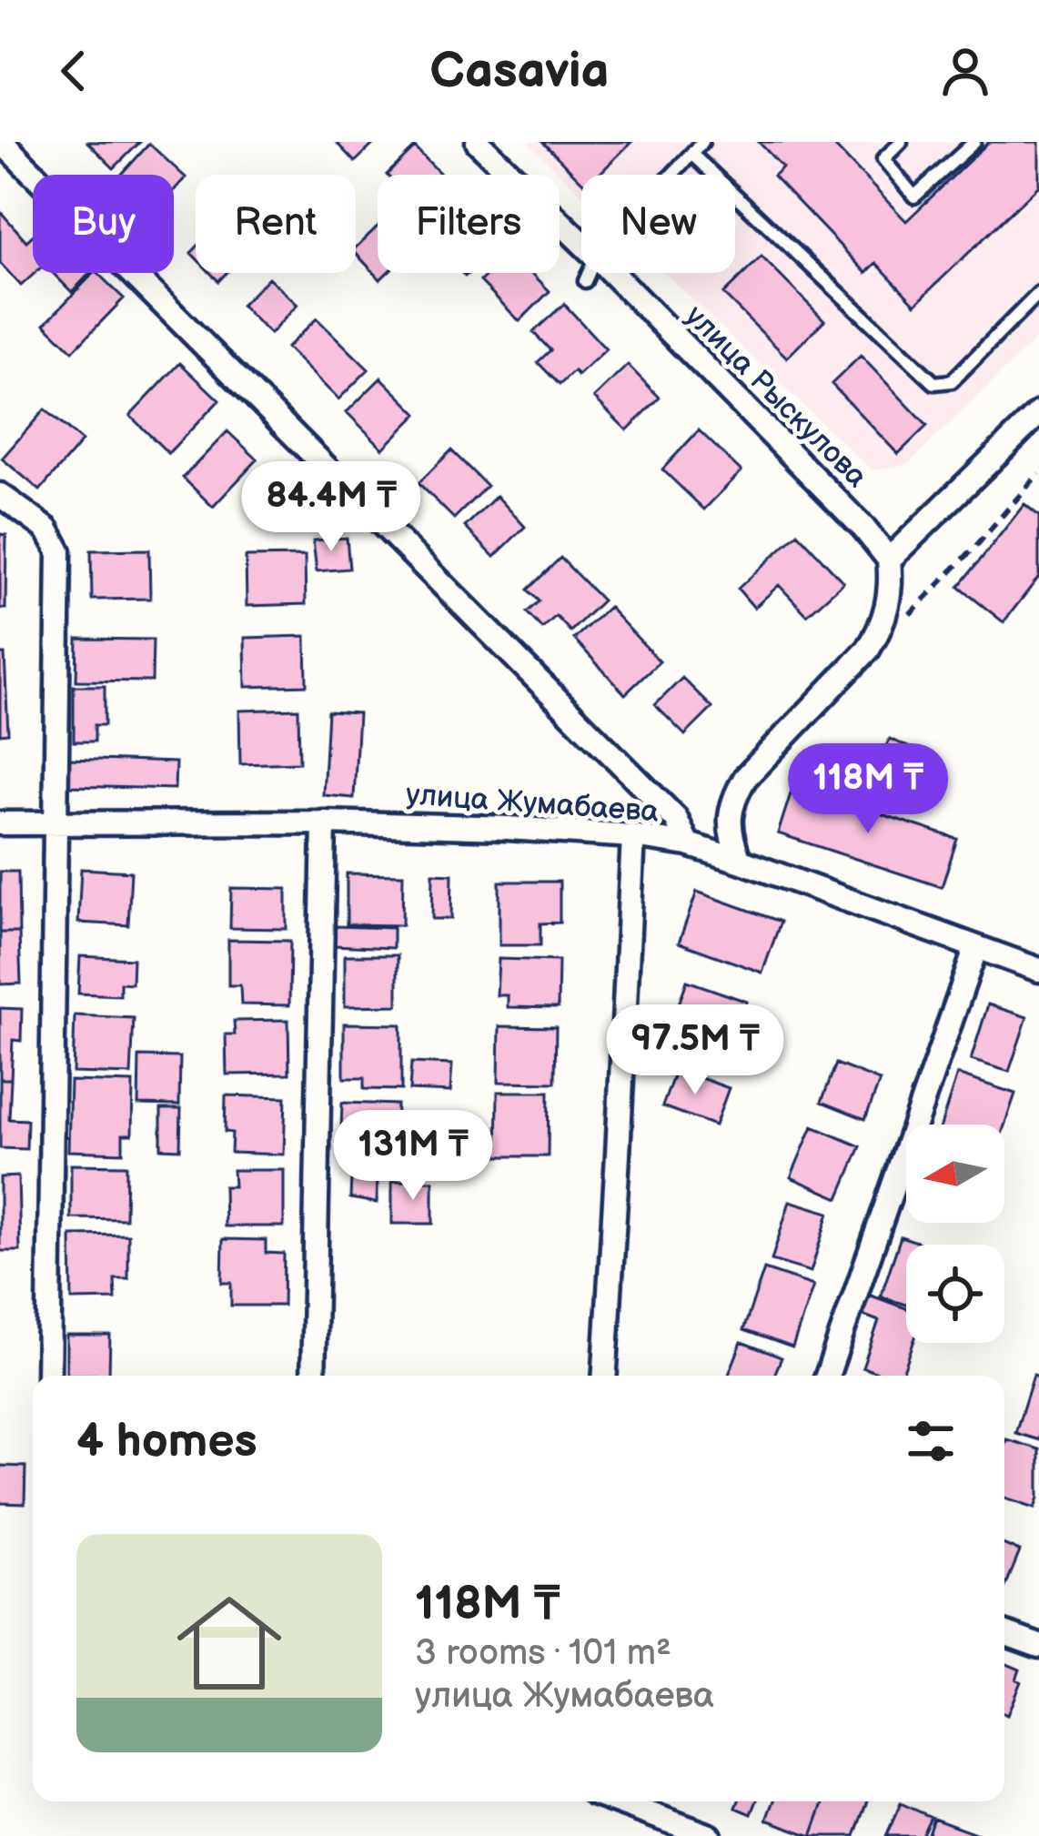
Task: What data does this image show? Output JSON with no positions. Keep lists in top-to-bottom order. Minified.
{"streets":{"street":["улица Рыскулова","улица Жумабаева"]},"north":"left","page":{"header":"Casavia","chip":["Buy","Rent","Filters","New"],"price":["84.4M ₸","118M ₸","97.5M ₸","131M ₸"],"heading":"4 homes","list":[{"name":"118M ₸","note":"3 rooms · 101 m² · улица Жумабаева"}]}}
